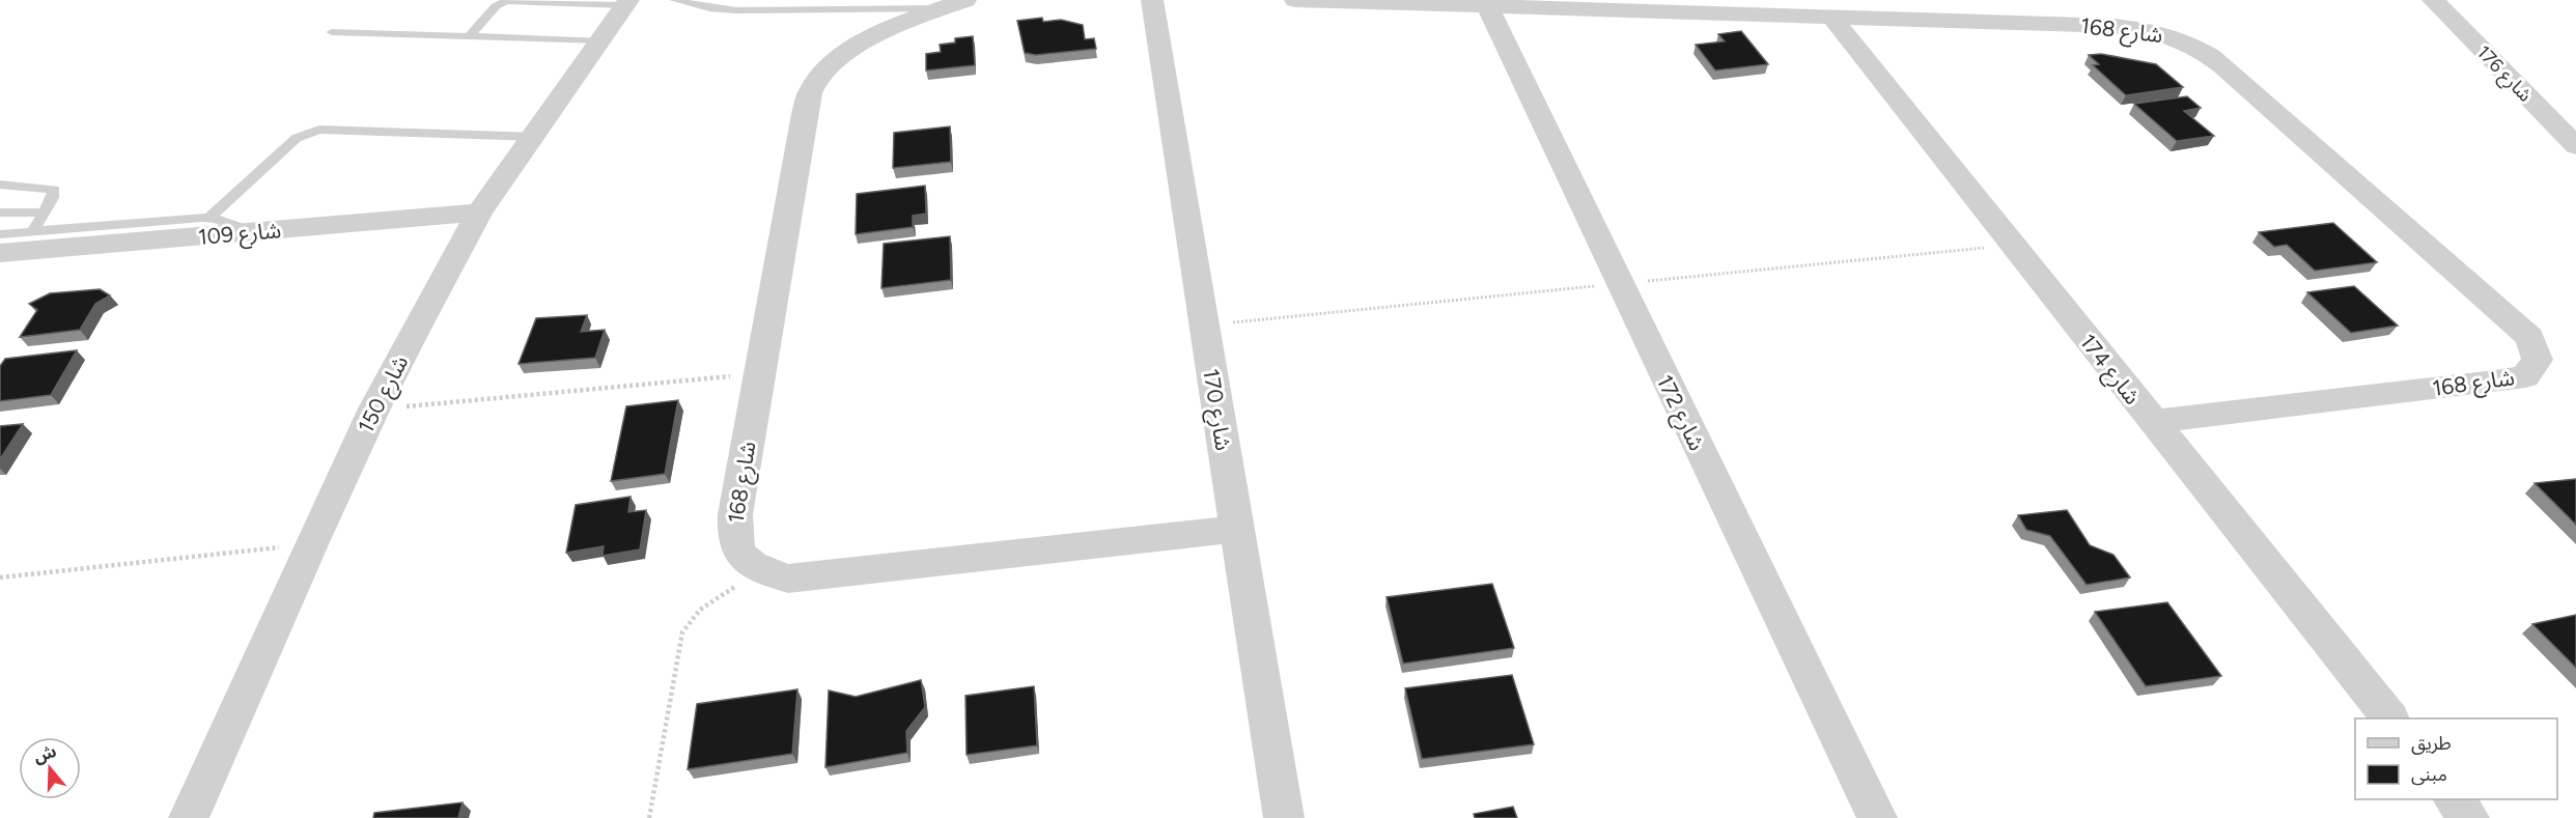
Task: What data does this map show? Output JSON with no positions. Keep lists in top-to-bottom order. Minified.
{"streets":{"street":["شارع 168","شارع 176","شارع 109","شارع 174","شارع 150","شارع 170","شارع 172"]},"crossings":[["شارع 168","شارع 174"],["شارع 168","شارع 170"],["شارع 168","شارع 172"],["شارع 109","شارع 150"]],"legend":["طريق","مبنى"],"north":"top"}
